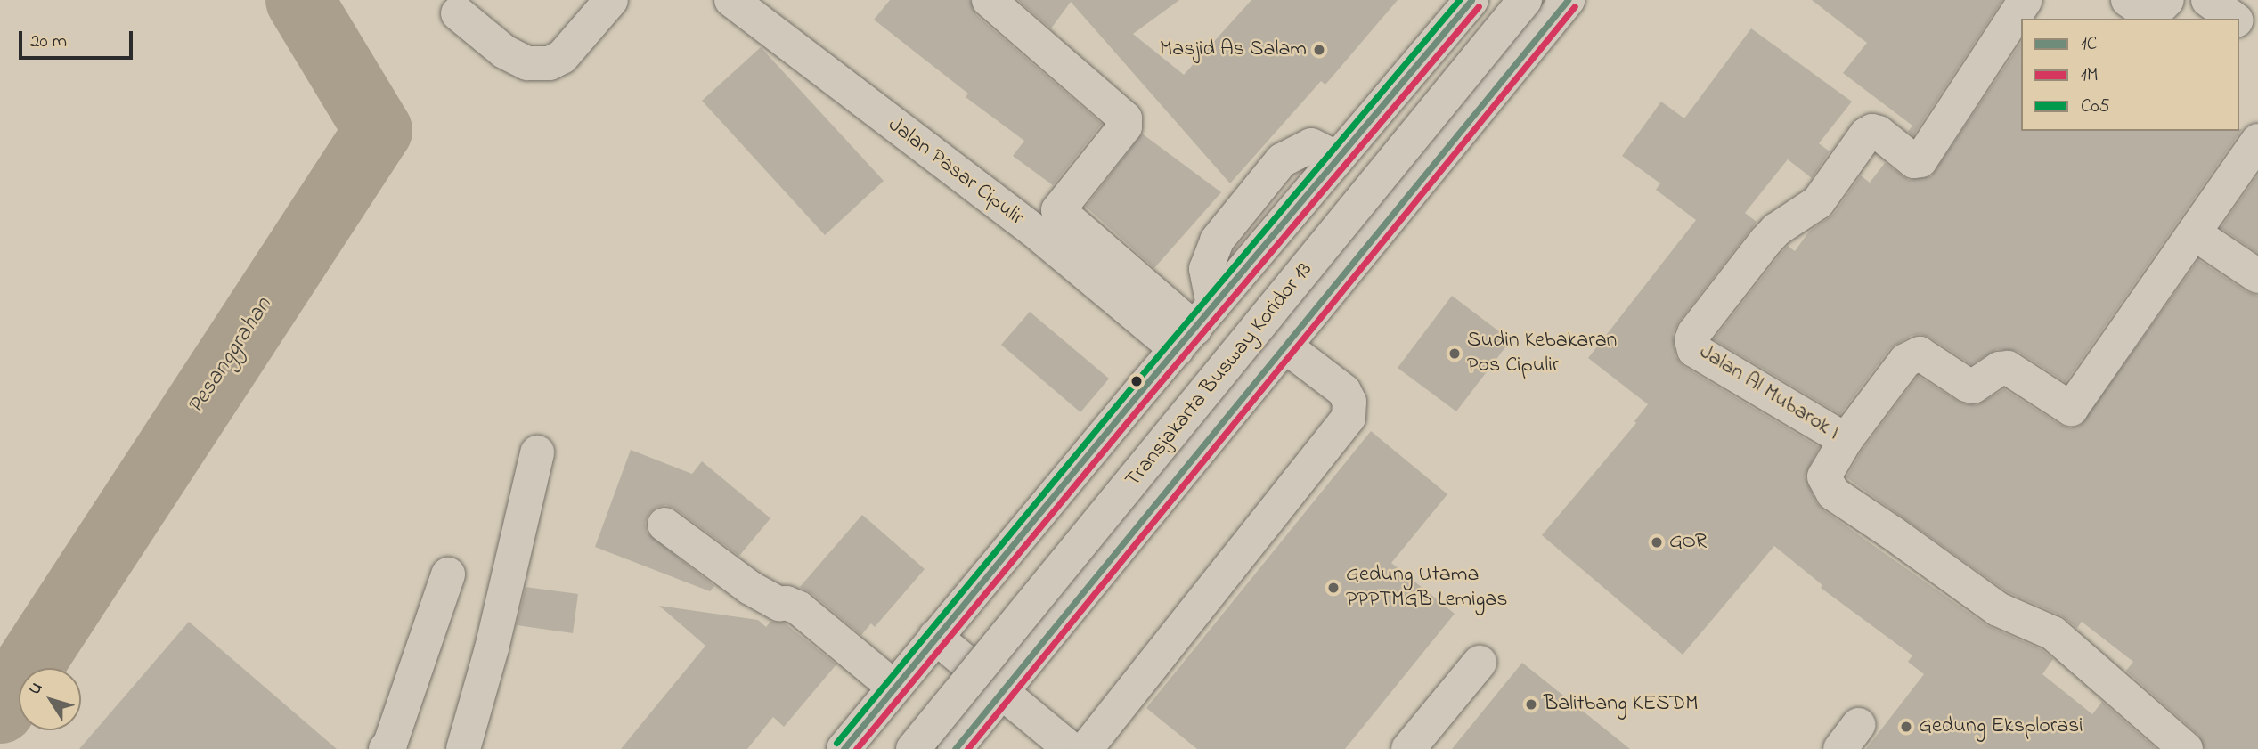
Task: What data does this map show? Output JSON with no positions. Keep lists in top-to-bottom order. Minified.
{"streets":{"street":["Jalan Pasar Cipulir","Transjakarta Busway Koridor 13","Jalan Al Mubarok I"]},"water":["Pesanggrahan"],"places":["Masjid As Salam","Sudin Kebakaran Pos Cipulir","GOR","Gedung Utama PPPTMGB Lemigas","Balitbang KESDM","Gedung Eksplorasi"],"lines":["transit line 1C","transit line C05","transit line 1M"],"legend":["1C","1M","C05"],"scale_bar":"20 m","north":"top left"}
